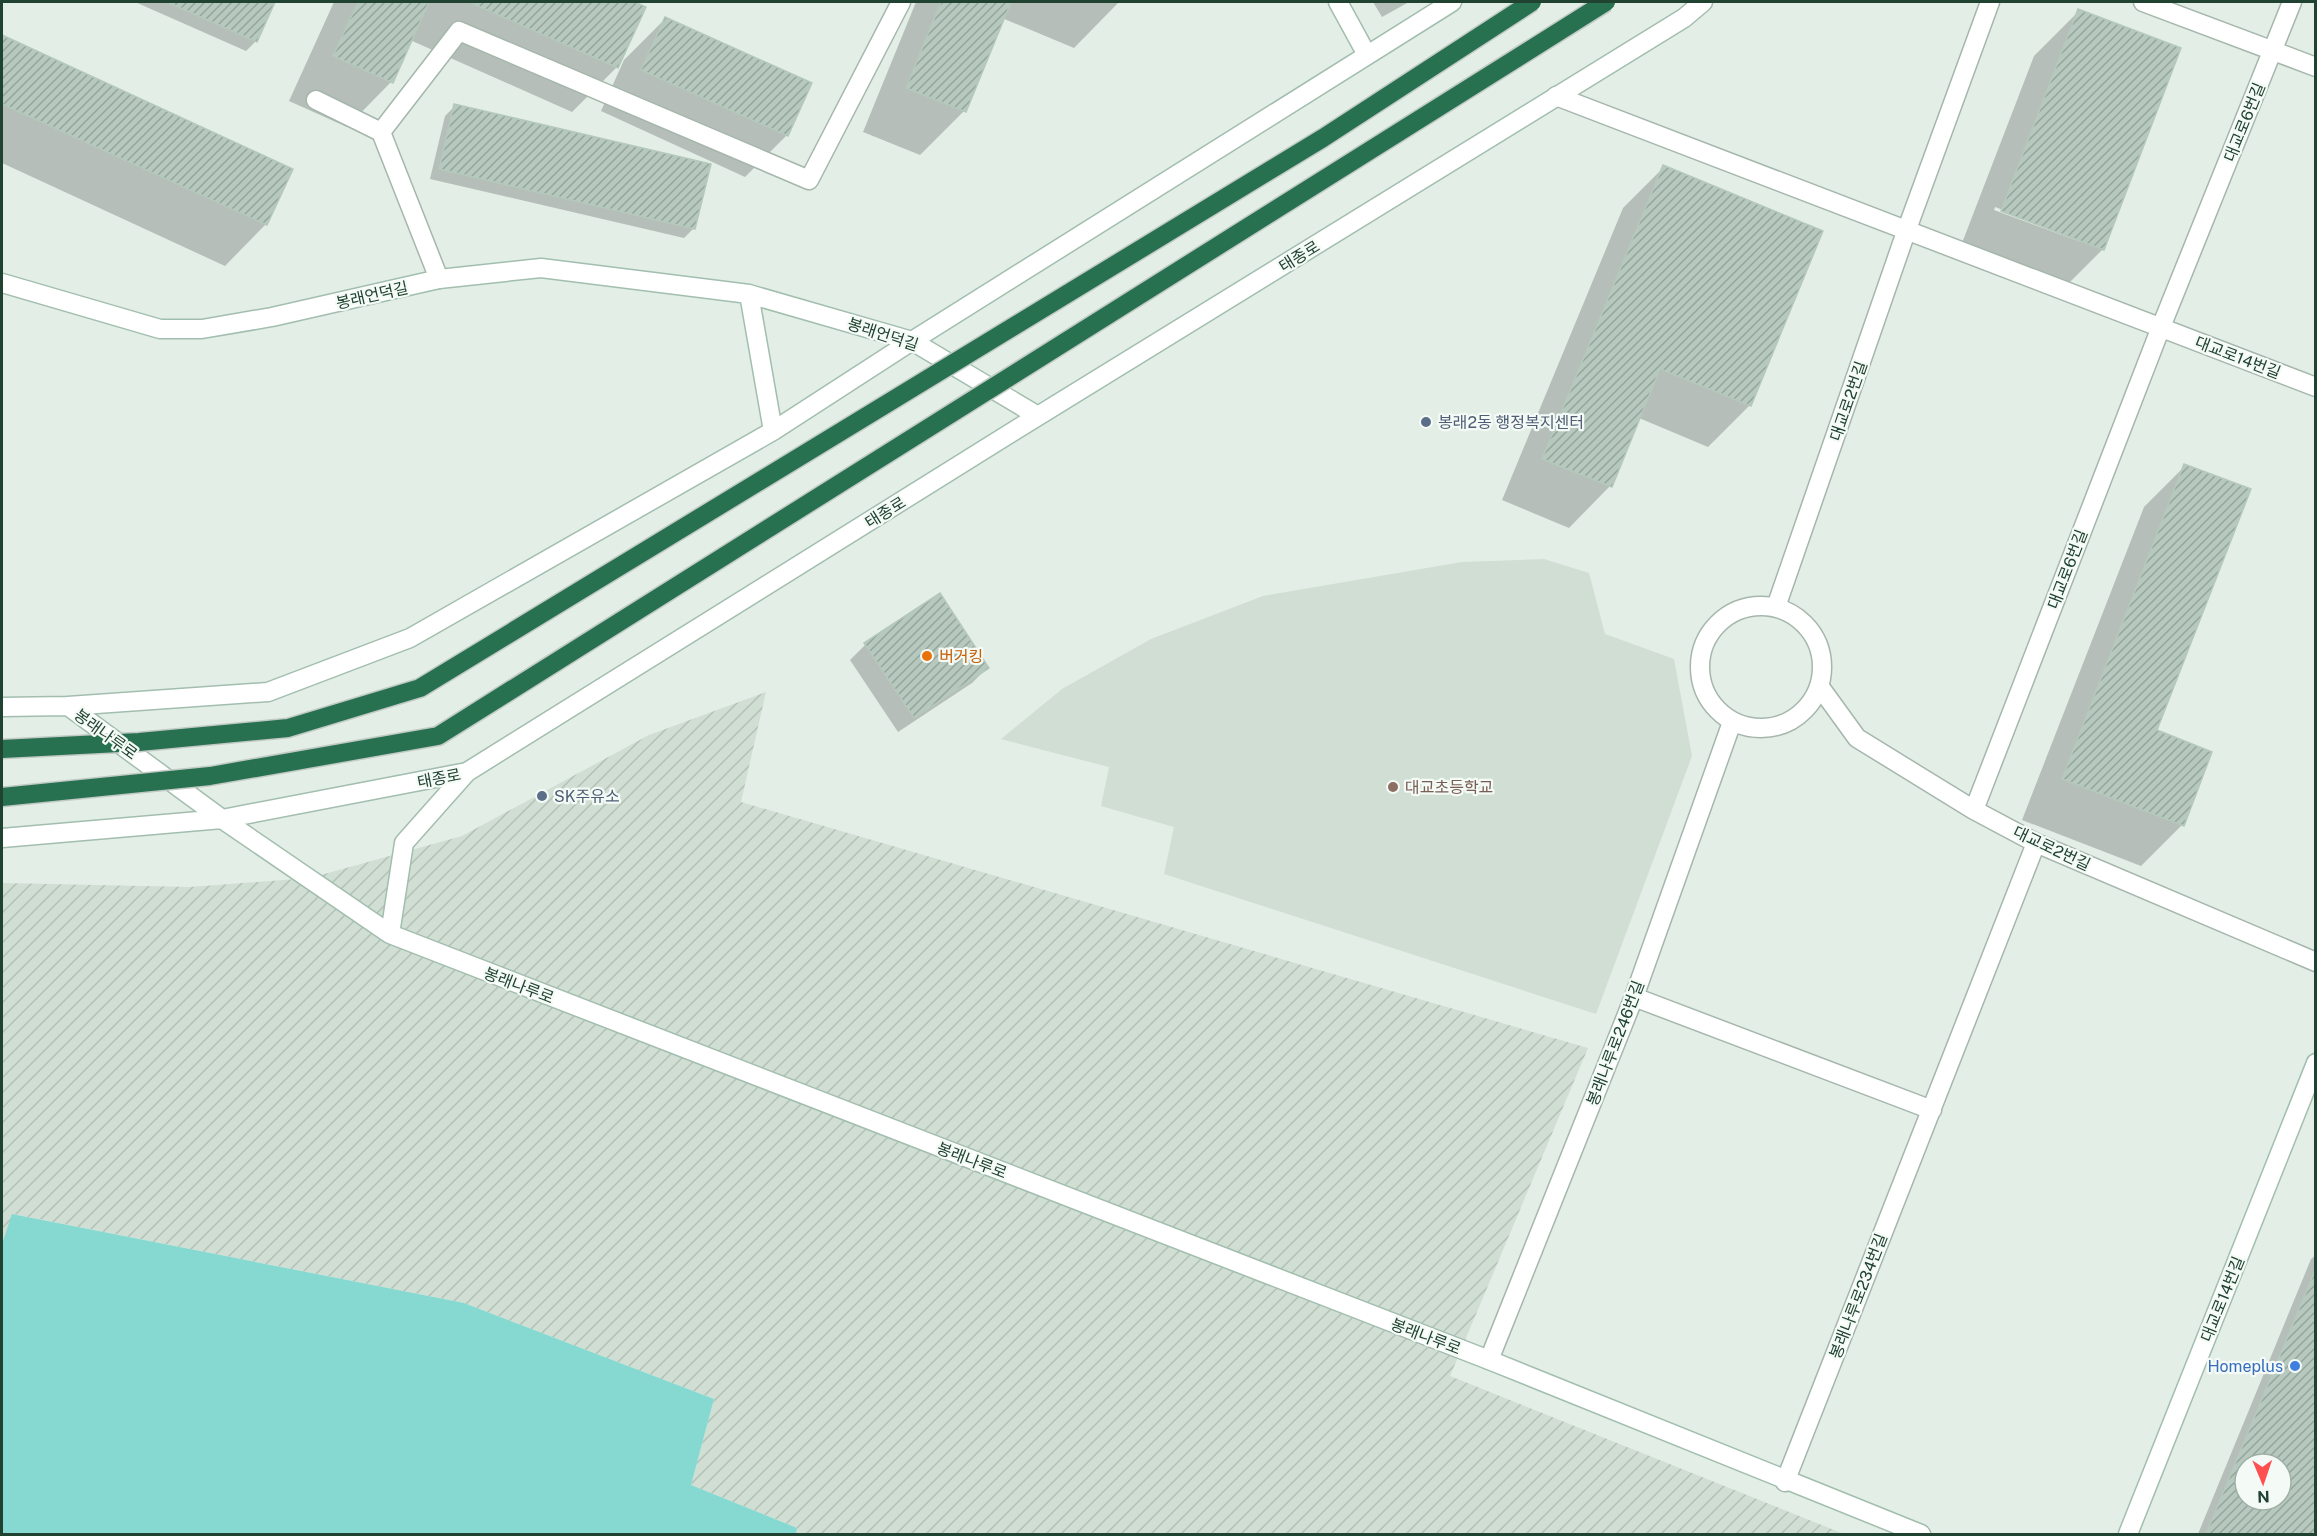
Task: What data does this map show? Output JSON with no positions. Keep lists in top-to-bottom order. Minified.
{"streets":{"street":["대교로6번길","태종로","봉래언덕길","대교로14번길","대교로2번길","봉래나루로","봉래나루로246번길","봉래나루로234번길"]},"crossings":[["대교로6번길","대교로14번길"],["대교로6번길","대교로2번길"],["태종로","봉래언덕길"],["태종로","봉래나루로"],["대교로2번길","봉래나루로246번길"],["대교로2번길","봉래나루로234번길"],["봉래나루로","봉래나루로246번길"],["봉래나루로","봉래나루로234번길"]],"places":["봉래2동 행정복지센터","버거킹","대교초등학교","SK주유소","Homeplus"],"north":"bottom"}
